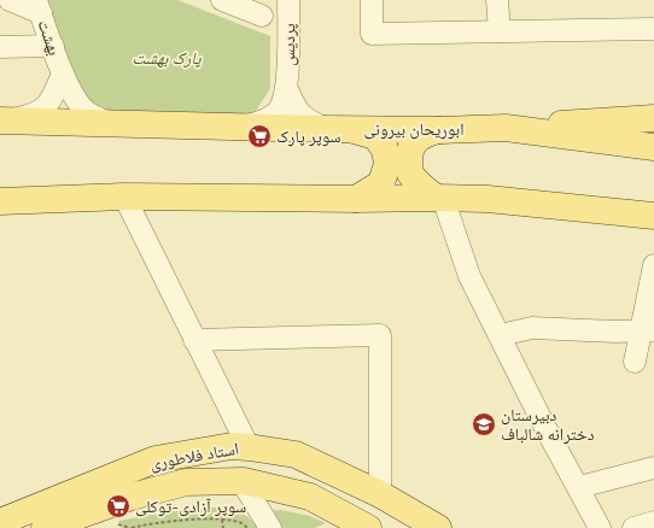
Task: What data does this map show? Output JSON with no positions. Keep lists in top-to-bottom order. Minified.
{"streets":{"main road":["ابوریحان بیرونی","استاد فلاطوری"],"street":["بهشت","پردیس"]},"crossings":[["بهشت","ابوریحان بیرونی"]],"parks":["پارک بهشت"],"places":{"supermarket":["سوپر پارک","سوپر آزادی-توکلی"],"school or university":["دبیرستان دخترانه شالباف"]}}
